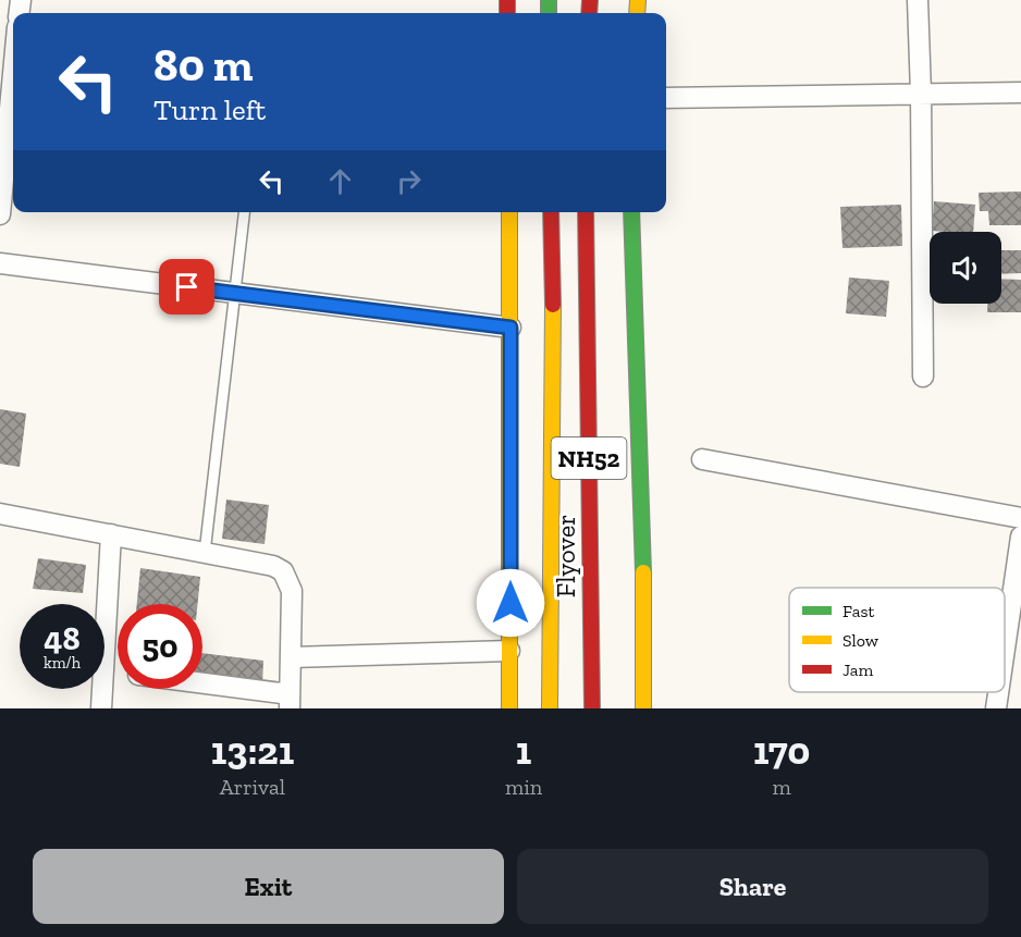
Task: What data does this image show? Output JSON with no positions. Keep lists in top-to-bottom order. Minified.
{"streets":{"main road":["NH52","Flyover"]},"legend":["Fast","Slow","Jam"],"page":{"turn":["80 m","Turn left"],"speed":"48 km/h","limit":"50","eta":["13:21","Arrival","1","min","170","m"],"buttons":["Exit","Share"]}}
